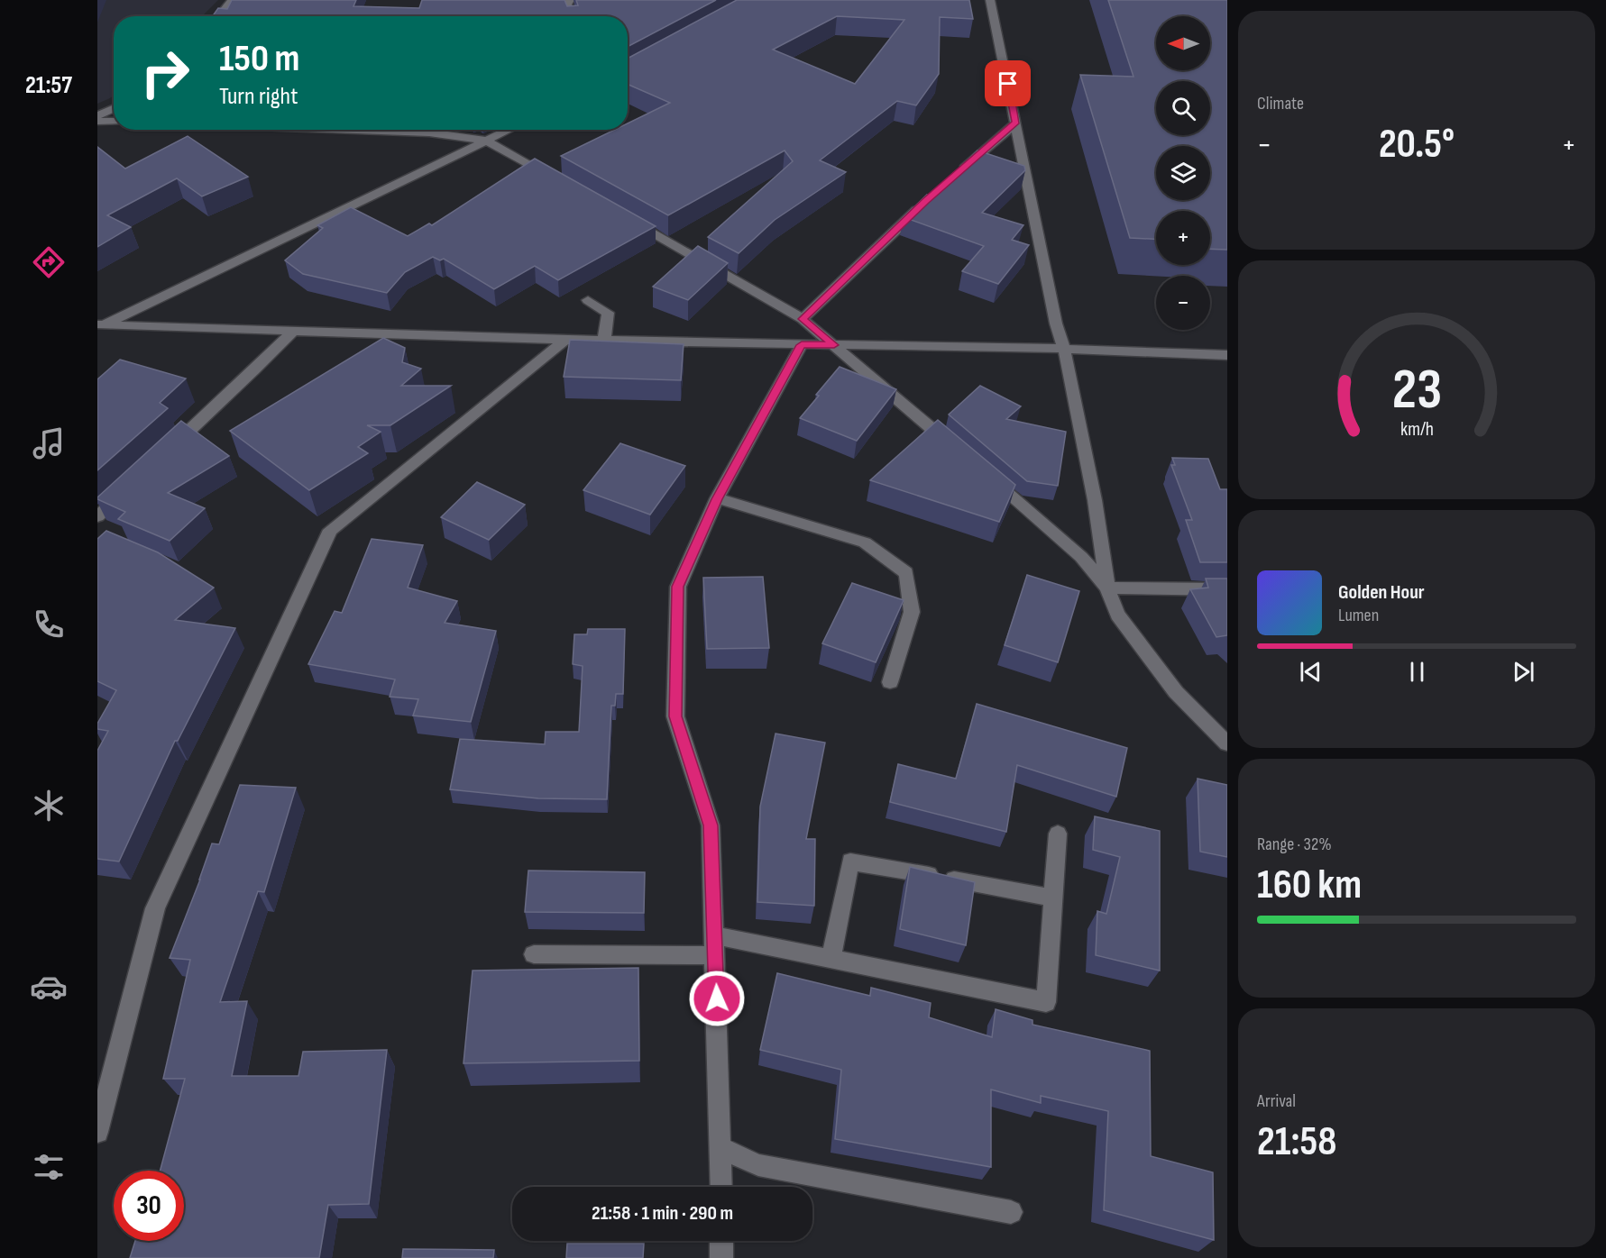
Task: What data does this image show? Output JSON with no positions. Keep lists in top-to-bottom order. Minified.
{"north":"left","page":{"tabs":"21:57","tile":["Climate",["Range · 32%","160 km"],["Arrival","21:58"]],"map_buttons":["+","−"],"turn":["150 m","Turn right"],"heat":["−","20.5°","+"],"song":["Golden Hour","Lumen"],"limit":"30","trip":"21:58 · 1 min · 290 m","gauge":["23","km/h"]}}
